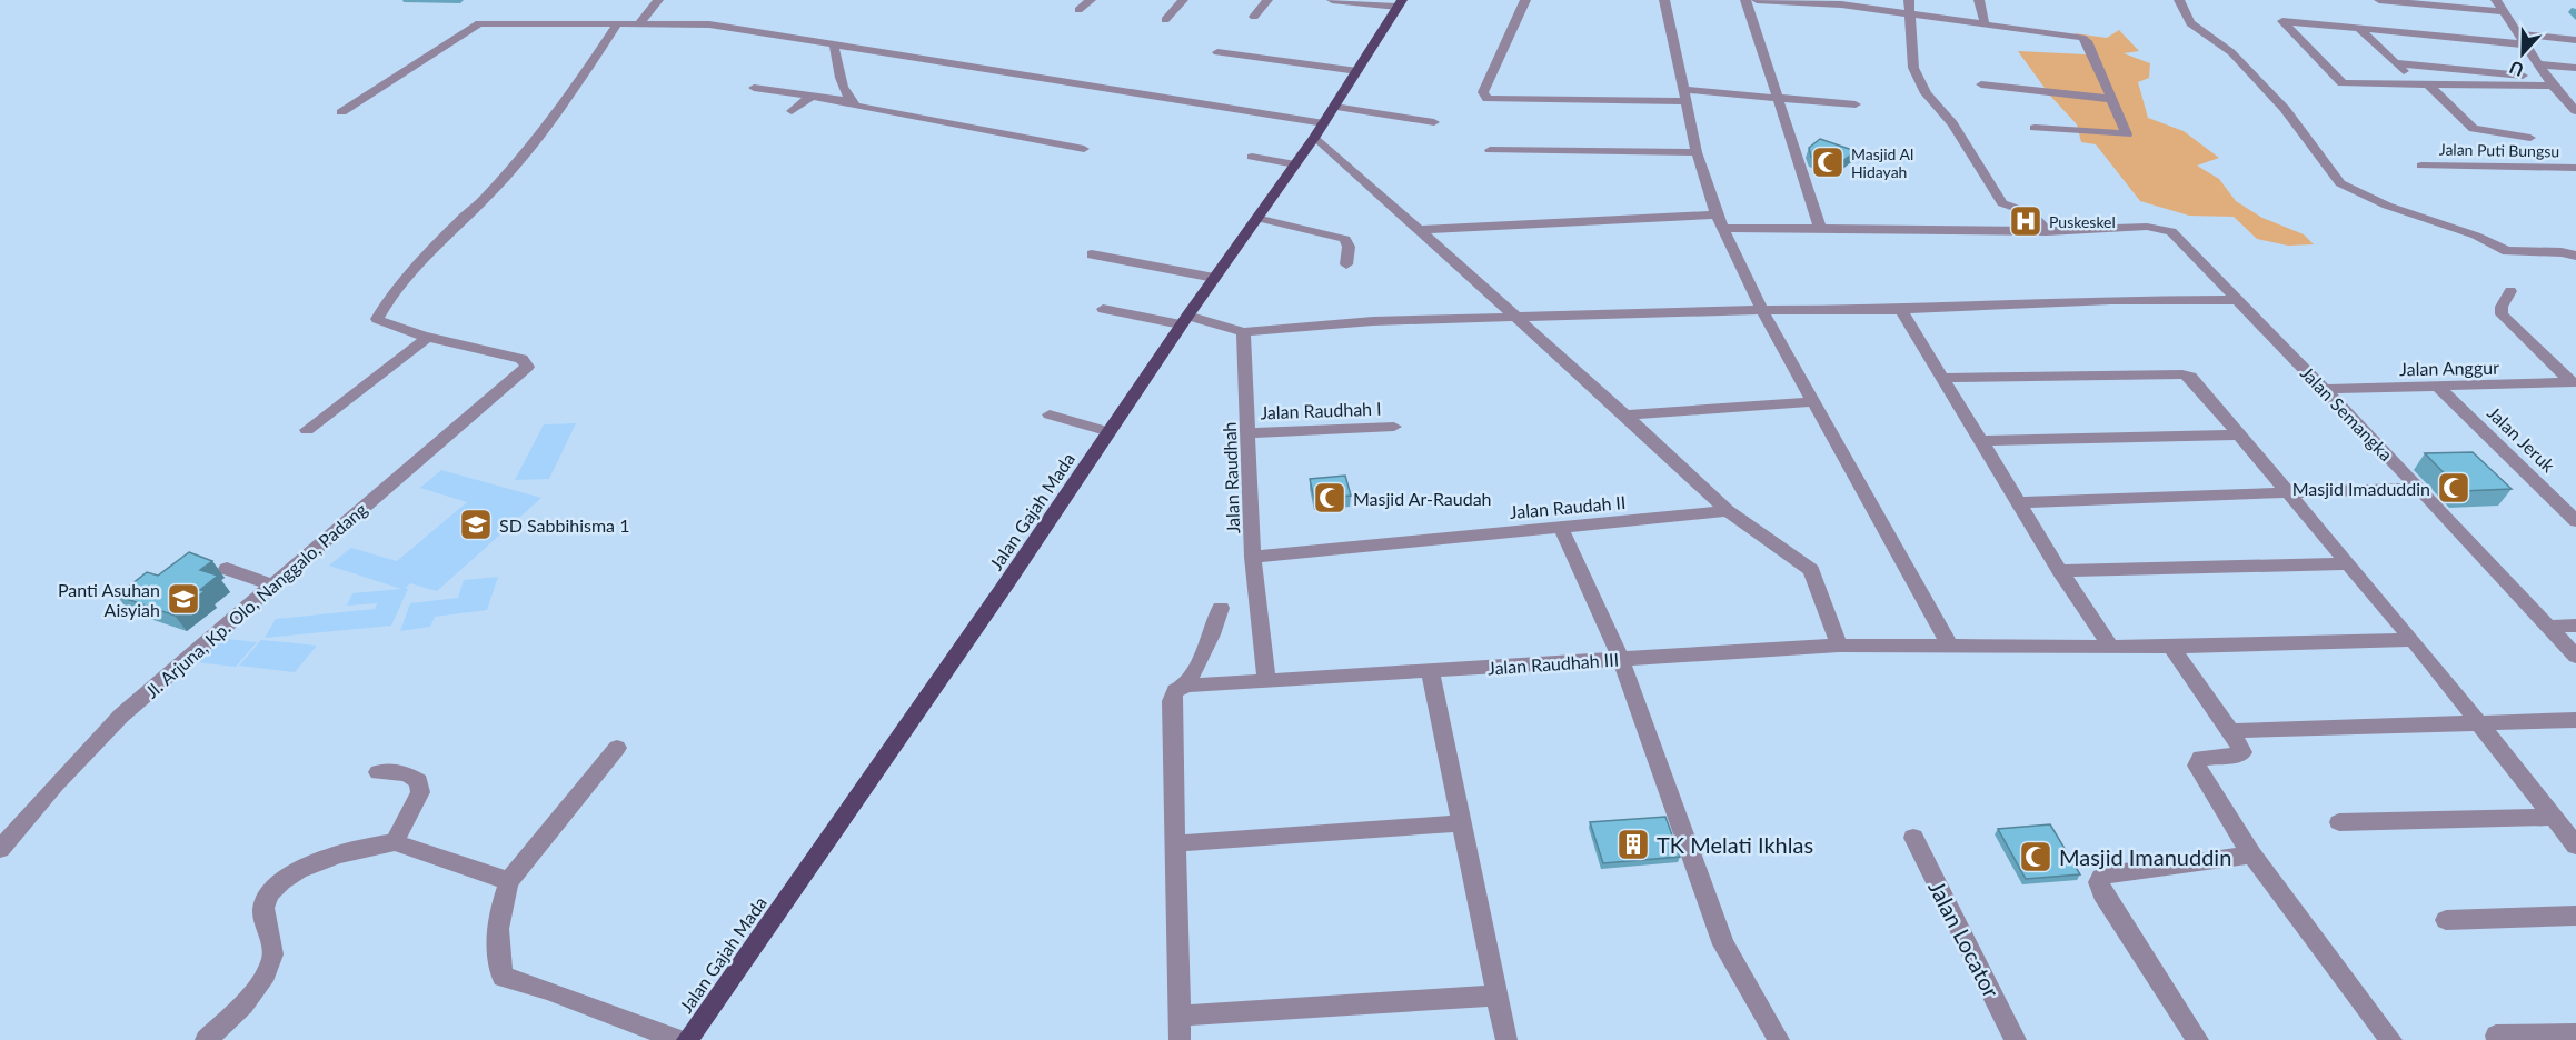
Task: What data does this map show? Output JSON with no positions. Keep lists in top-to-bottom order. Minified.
{"streets":{"main road":["Jalan Gajah Mada"],"street":["Jalan Puti Bungsu","Jalan Anggur","Jalan Raudhah I","Jalan Semangka","Jalan Jeruk","Jalan Raudhah","Jalan Raudah II","Jl. Arjuna, Kp. Olo, Nanggalo, Padang","Jalan Raudhah III","Jalan Locator"]},"crossings":[["Jalan Anggur","Jalan Semangka"],["Jalan Anggur","Jalan Jeruk"],["Jalan Raudhah I","Jalan Raudhah"],["Jalan Raudhah","Jalan Raudah II"],["Jalan Raudhah","Jalan Raudhah III"]],"places":{"mosque":["Masjid Al Hidayah","Masjid Imaduddin","Masjid Ar-Raudah","Masjid Imanuddin"],"hospital":["Puskeskel"],"school or university":["SD Sabbihisma 1","Panti Asuhan Aisyiah"],"building":["TK Melati Ikhlas"]},"north":"bottom"}
